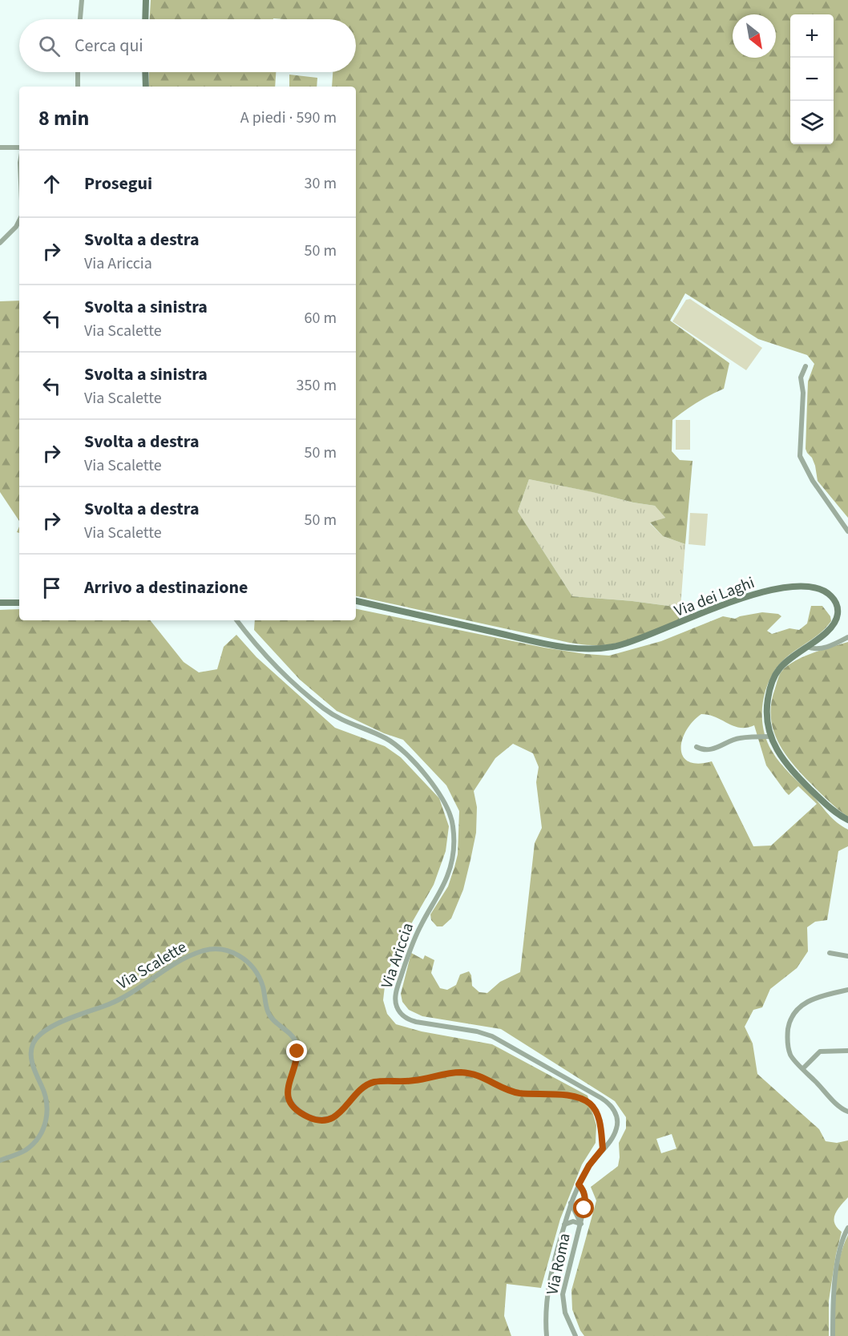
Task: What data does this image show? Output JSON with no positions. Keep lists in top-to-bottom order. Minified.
{"streets":{"main road":["Via dei Laghi"],"street":["Via Ariccia","Via Scalette","Via Roma"]},"crossings":[["Via Ariccia","Via Scalette"],["Via Ariccia","Via Roma"]],"north":"bottom right","page":{"map_buttons":["+","−"],"search":"Cerca qui","heading":["8 min","A piedi · 590 m"],"list":[["Prosegui","30 m"],["Svolta a destra","Via Ariccia","50 m"],["Svolta a sinistra","Via Scalette","60 m"],["Svolta a sinistra","Via Scalette","350 m"],["Svolta a destra","Via Scalette","50 m"],["Svolta a destra","Via Scalette","50 m"],"Arrivo a destinazione"]}}
